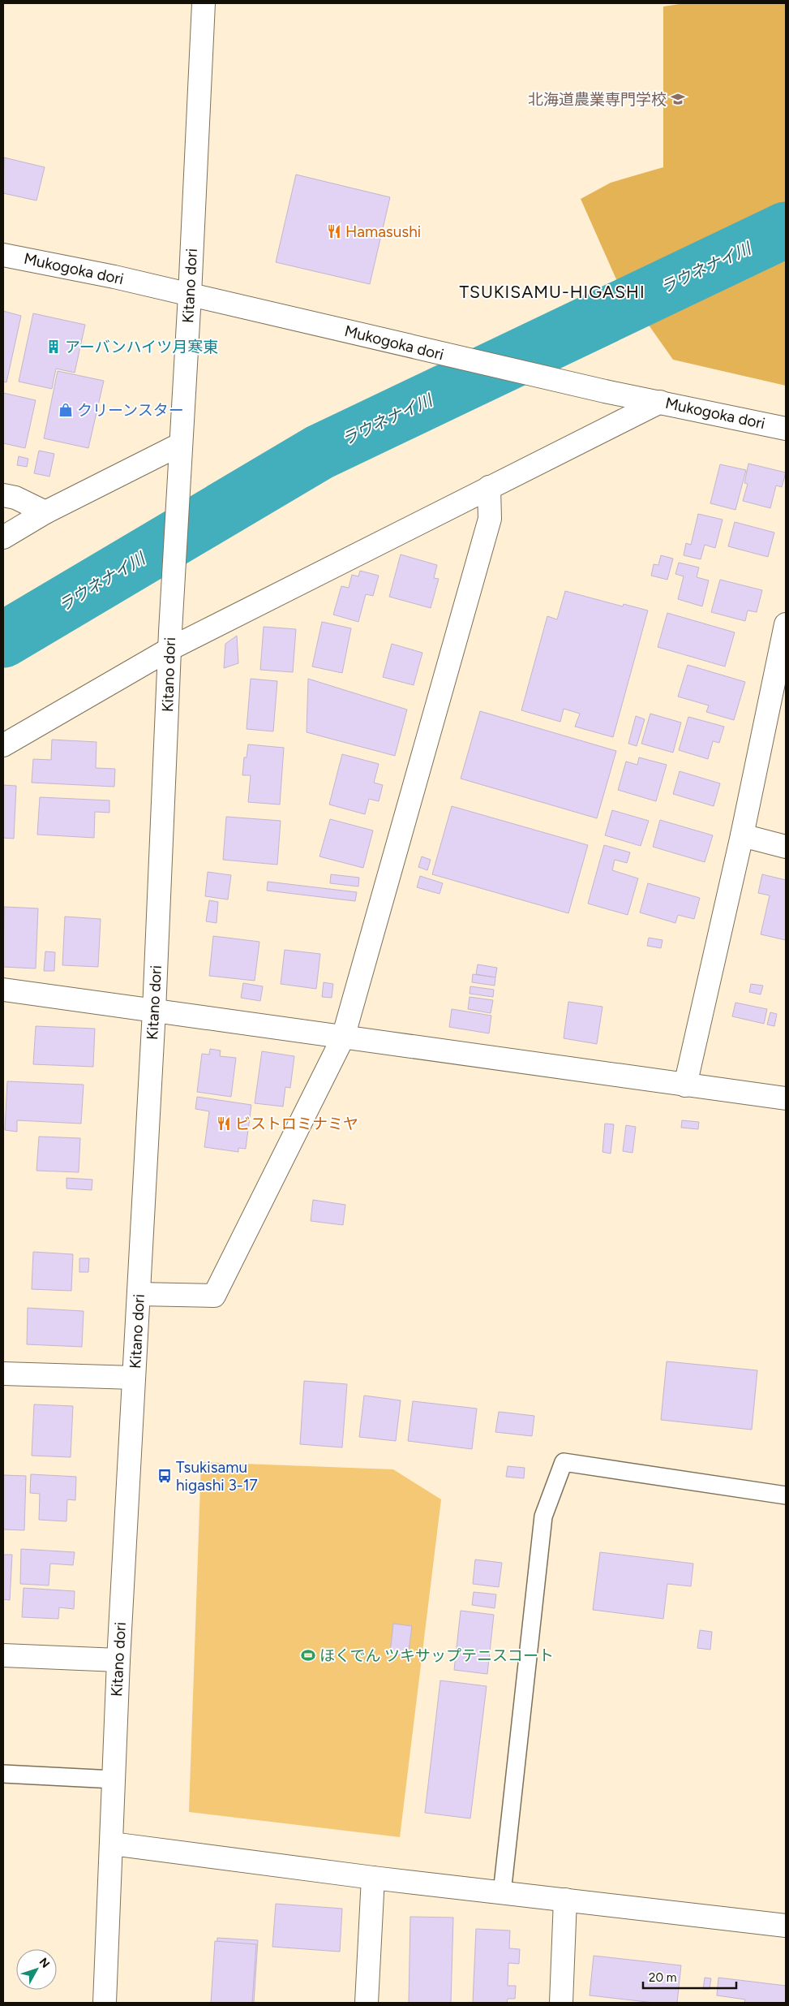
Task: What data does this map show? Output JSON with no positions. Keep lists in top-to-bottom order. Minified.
{"streets":{"street":["Mukogoka dori","Kitano dori"]},"crossings":[["Mukogoka dori","Kitano dori"]],"districts":["TSUKISAMU-HIGASHI"],"water":["ラウネナイ川"],"places":{"school or university":["北海道農業専門学校"],"restaurant":["Hamasushi","ビストロミナミヤ"],"building":["アーバンハイツ月寒東"],"shop":["クリーンスター"],"bus stop":["Tsukisamu higashi 3-17"],"sports":["ほくでん ツキサップテニスコート"]},"scale_bar":"20 m","north":"top right"}
